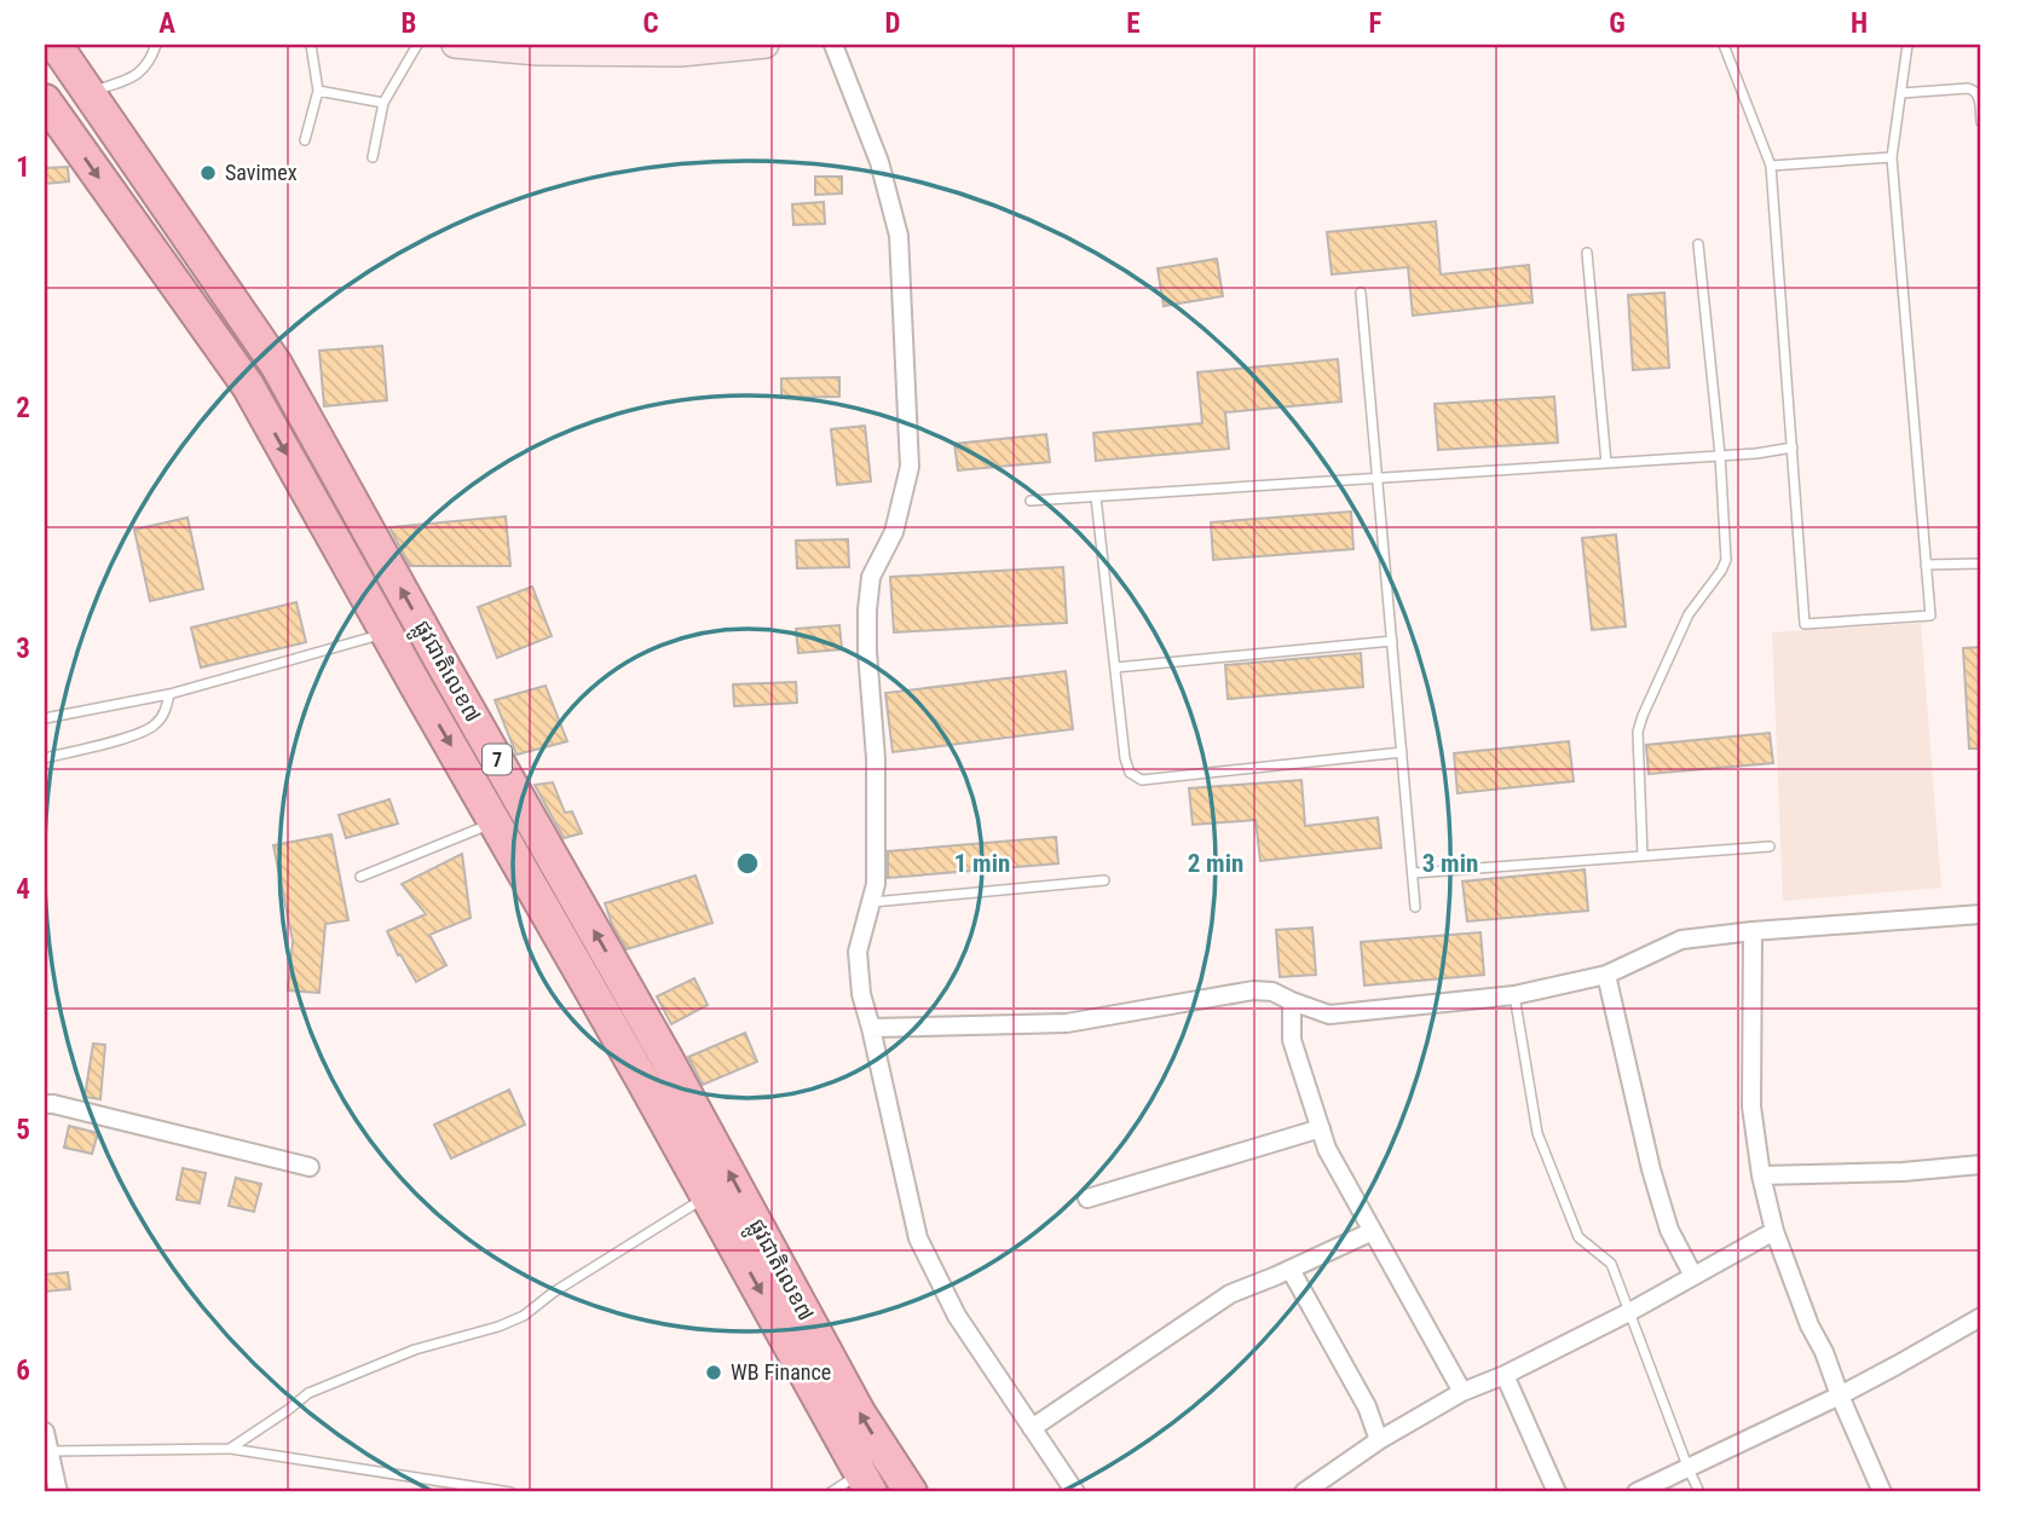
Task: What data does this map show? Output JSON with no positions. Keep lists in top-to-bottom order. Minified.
{"streets":{"highway":["ផ្លូវជាតិលេខ៧","7"]},"places":["Savimex","WB Finance"],"grid":{"columns":["A","B","C","D","E","F","G","H"],"rows":["1","2","3","4","5","6"]},"rings":["1 min","2 min","3 min"]}
